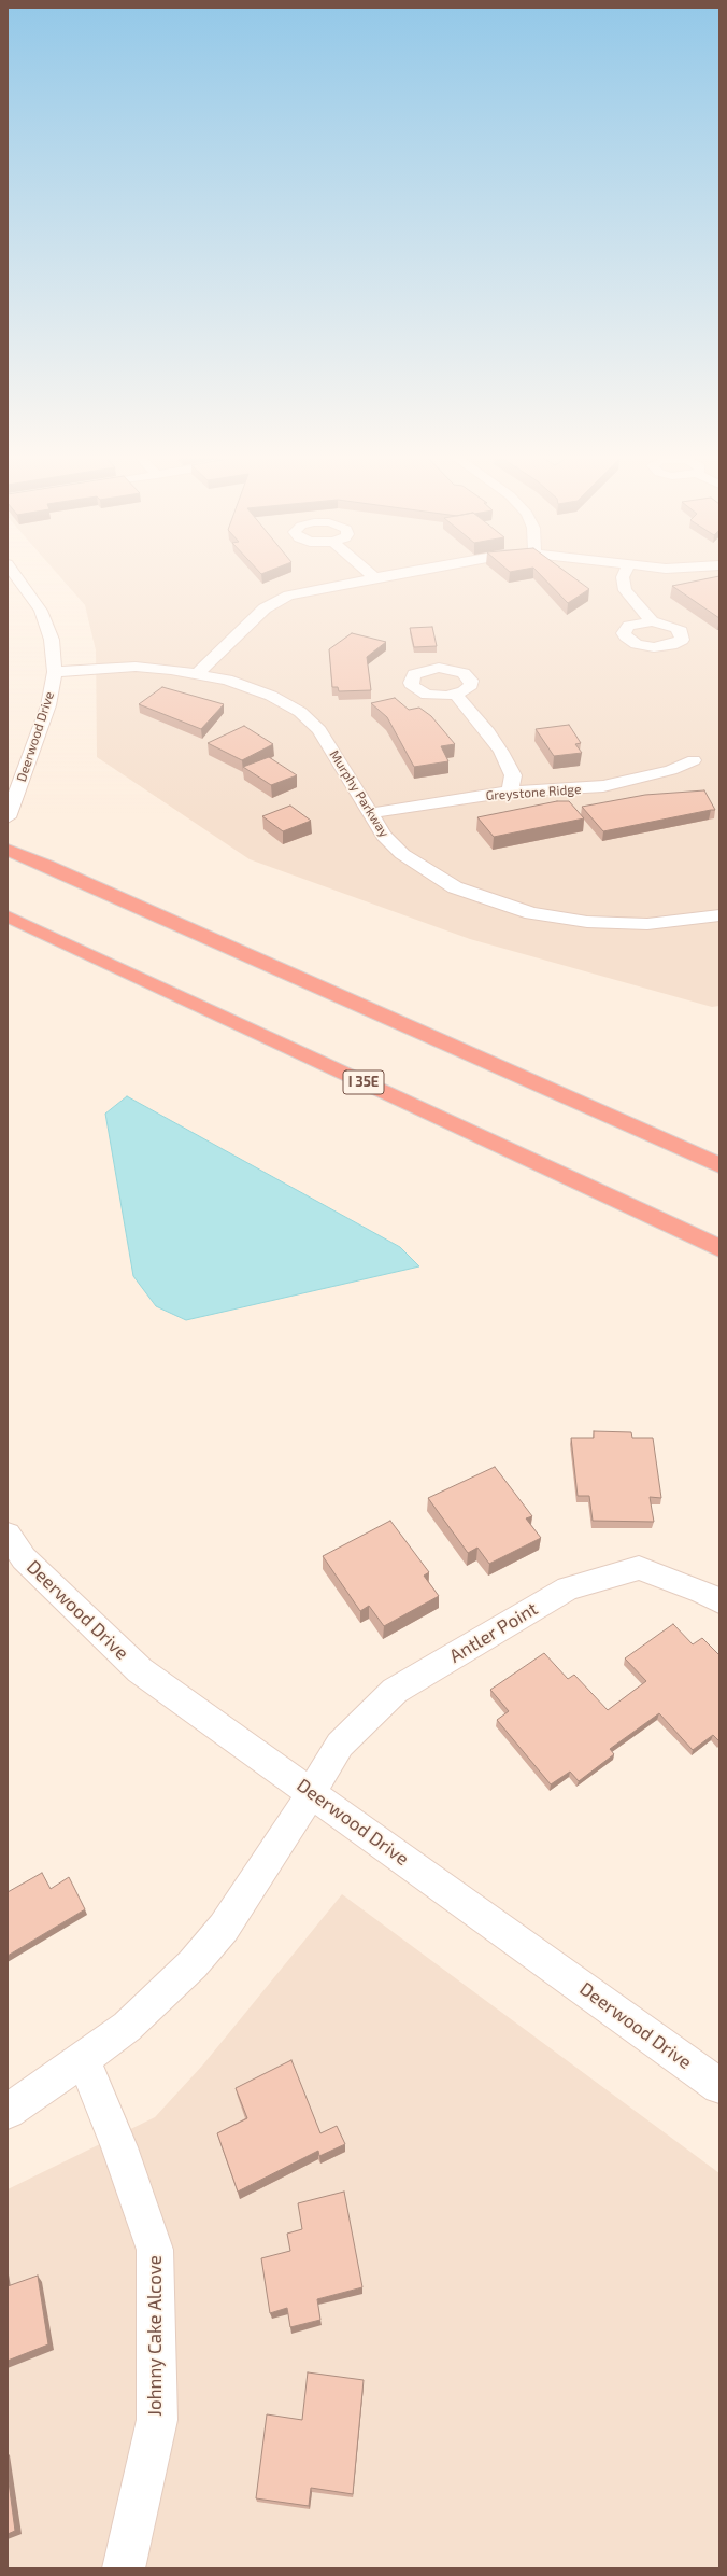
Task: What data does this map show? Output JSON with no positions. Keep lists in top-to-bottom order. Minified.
{"streets":{"highway":["I 35E"],"street":["Deerwood Drive","Greystone Ridge","Murphy Parkway","Antler Point","Johnny Cake Alcove"]},"crossings":[["Deerwood Drive","Murphy Parkway"],["Deerwood Drive","Antler Point"],["Greystone Ridge","Murphy Parkway"],["Antler Point","Johnny Cake Alcove"]]}
